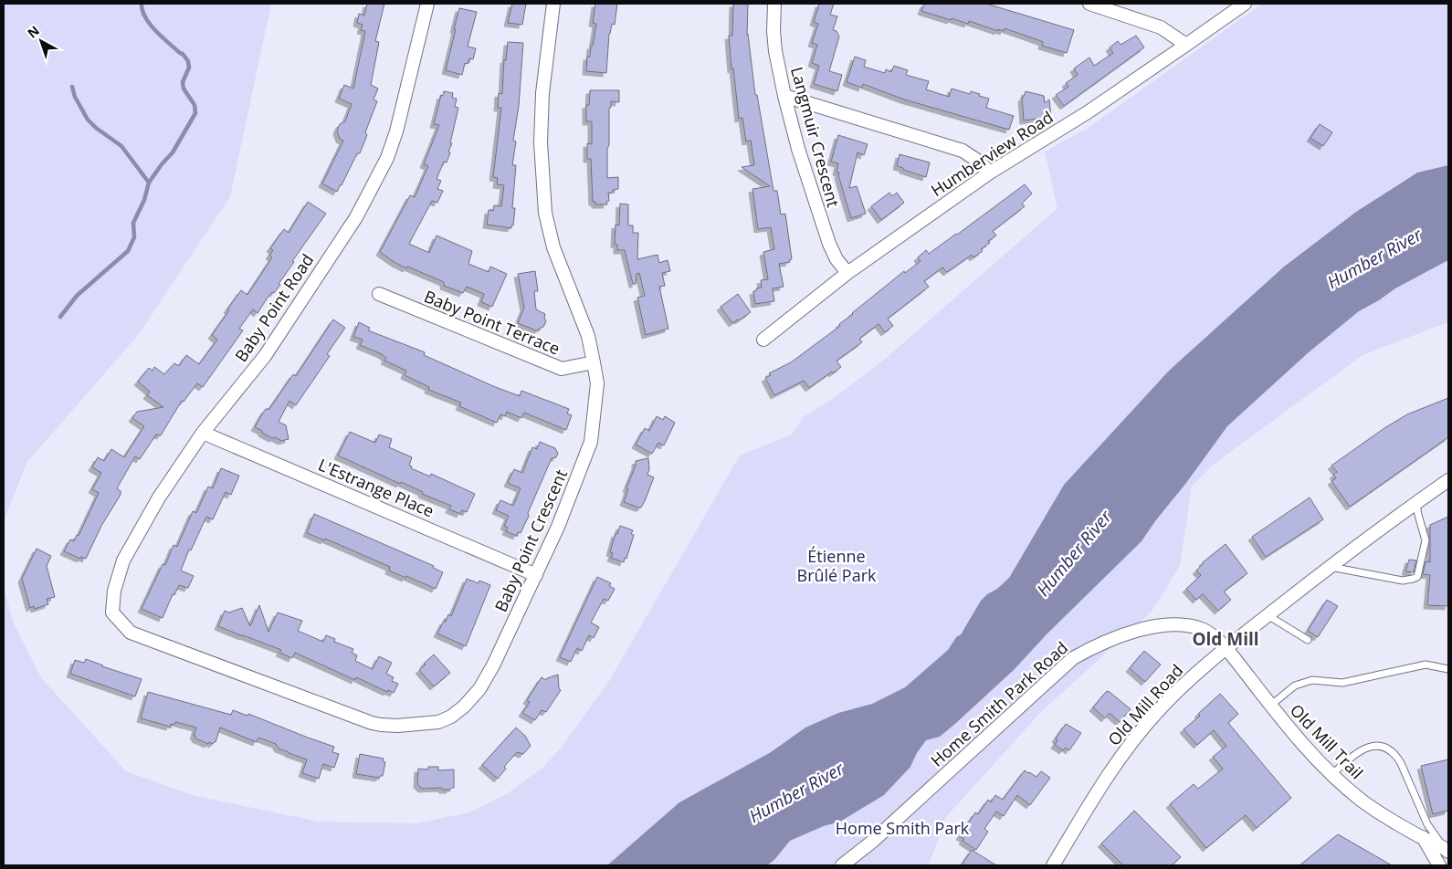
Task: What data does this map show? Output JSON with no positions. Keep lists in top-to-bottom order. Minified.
{"streets":{"street":["Langmuir Crescent","Humberview Road","Baby Point Road","Baby Point Terrace","L'Estrange Place","Baby Point Crescent","Home Smith Park Road","Old Mill Road","Old Mill Trail"]},"crossings":[["Langmuir Crescent","Humberview Road"],["Baby Point Road","L'Estrange Place"],["Baby Point Road","Baby Point Crescent"],["Baby Point Terrace","Baby Point Crescent"],["L'Estrange Place","Baby Point Crescent"],["Home Smith Park Road","Old Mill Road"],["Home Smith Park Road","Old Mill Trail"],["Old Mill Road","Old Mill Trail"]],"districts":["Old Mill"],"water":["Humber River"],"parks":["Étienne Brûlé Park","Home Smith Park"],"north":"top left"}
